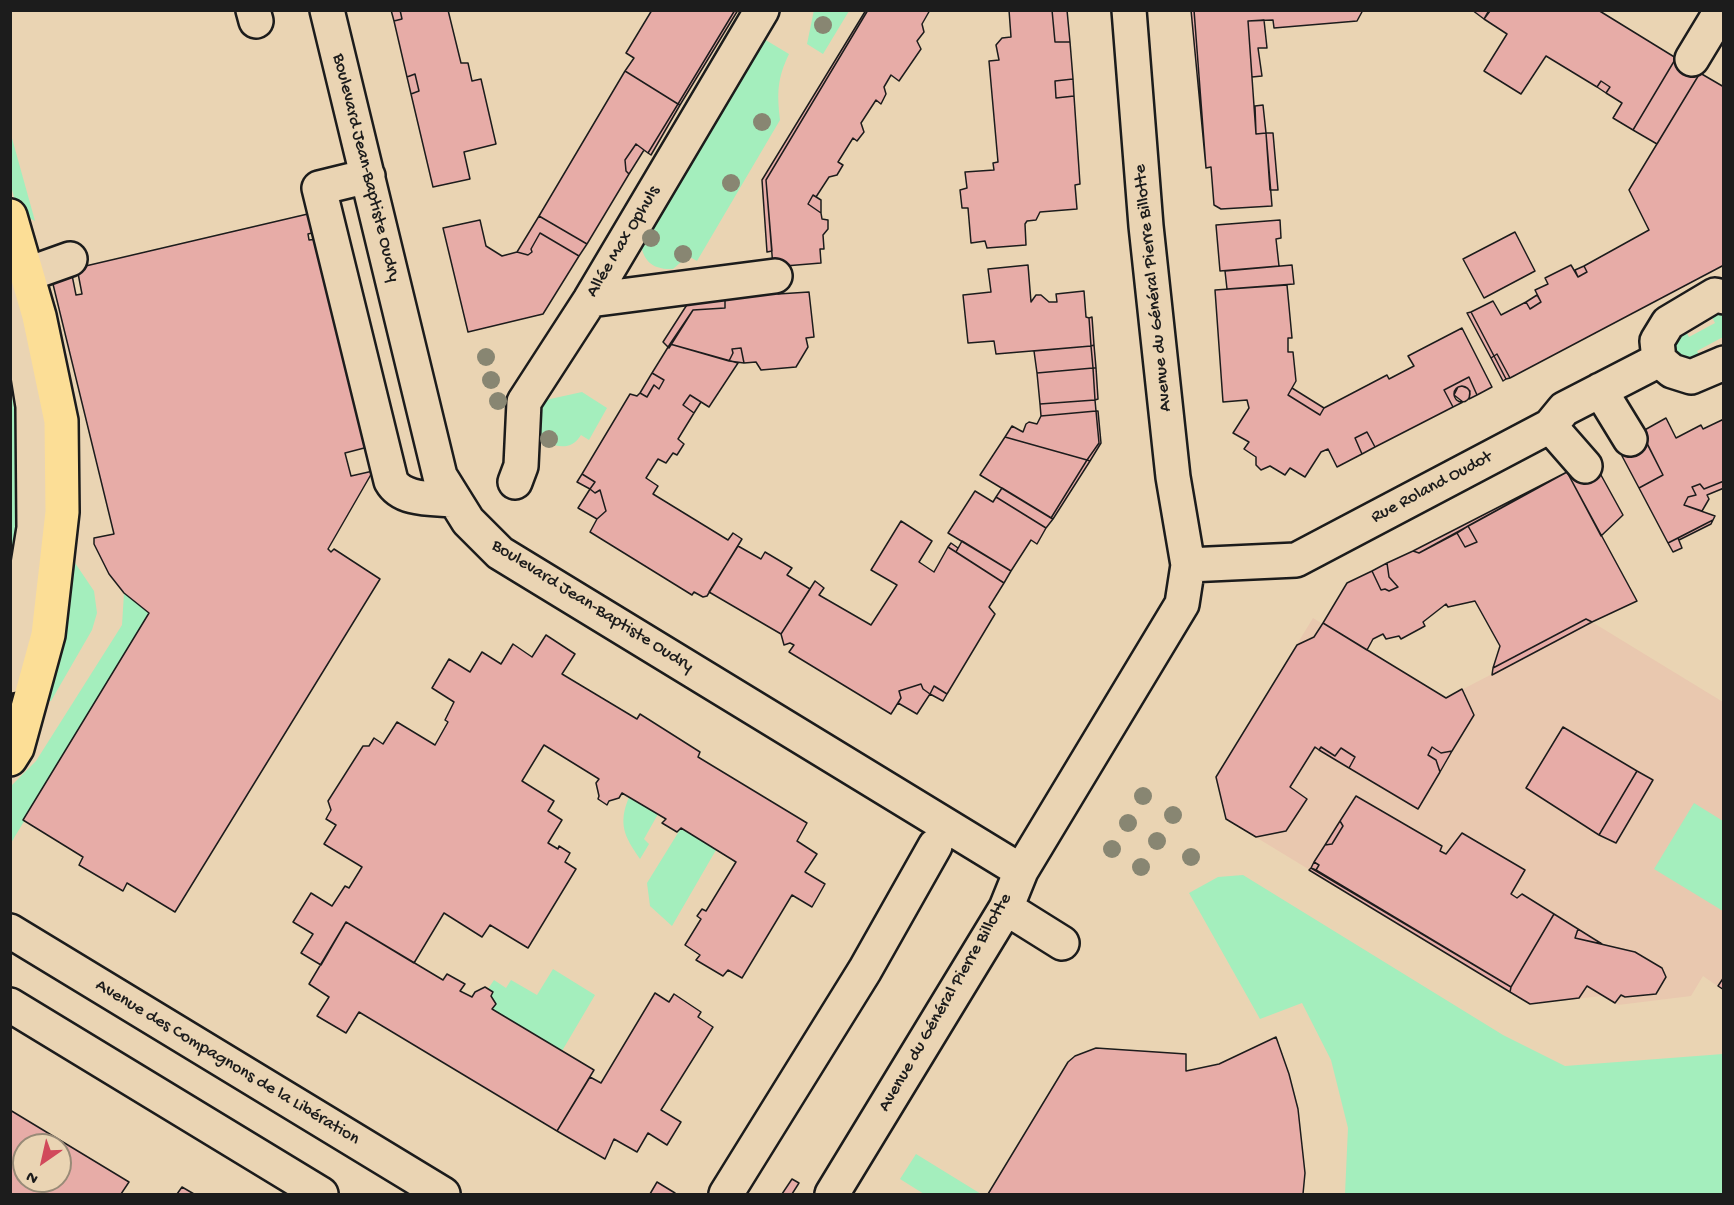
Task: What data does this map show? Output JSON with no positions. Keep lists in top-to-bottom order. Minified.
{"streets":{"street":["Boulevard Jean-Baptiste Oudry","Allée Max Ophuls","Avenue du Général Pierre Billotte","Rue Roland Oudot","Avenue des Compagnons de la Libération"]},"crossings":[["Boulevard Jean-Baptiste Oudry","Avenue du Général Pierre Billotte"],["Avenue du Général Pierre Billotte","Rue Roland Oudot"]],"north":"bottom left"}
